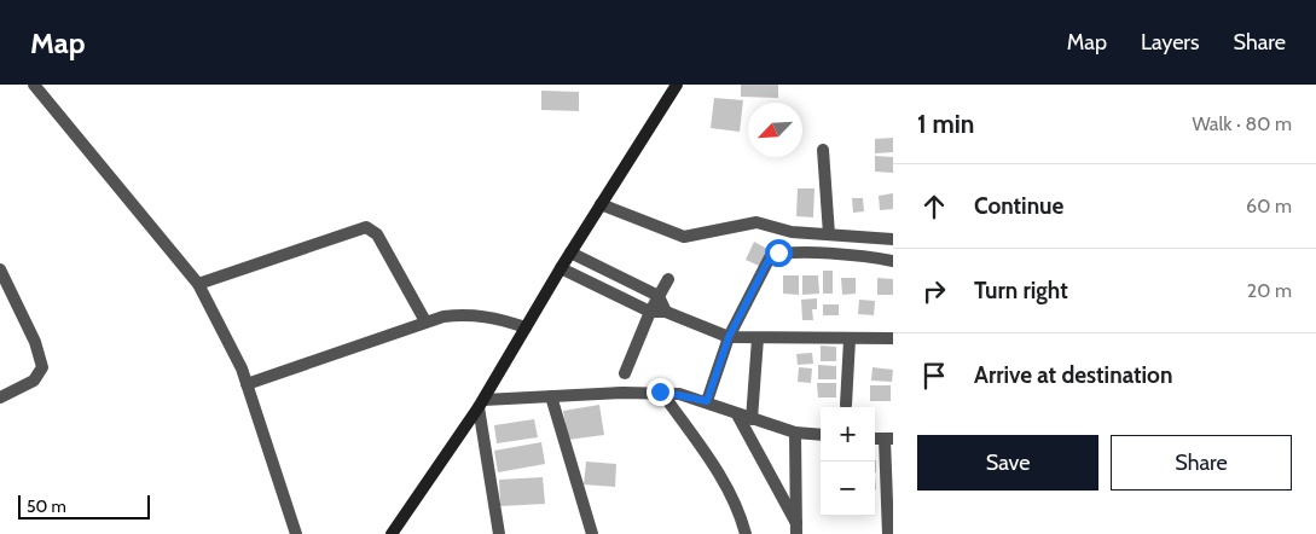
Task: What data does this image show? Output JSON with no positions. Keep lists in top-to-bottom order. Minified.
{"scale_bar":"50 m","north":"bottom left","page":{"header":"Map","nav":["Map","Layers","Share"],"heading":["1 min","Walk · 80 m"],"list":[["Continue","60 m"],["Turn right","20 m"],"Arrive at destination"],"map_buttons":["+","−"],"buttons":["Save","Share"],"scale":"50 m"}}
